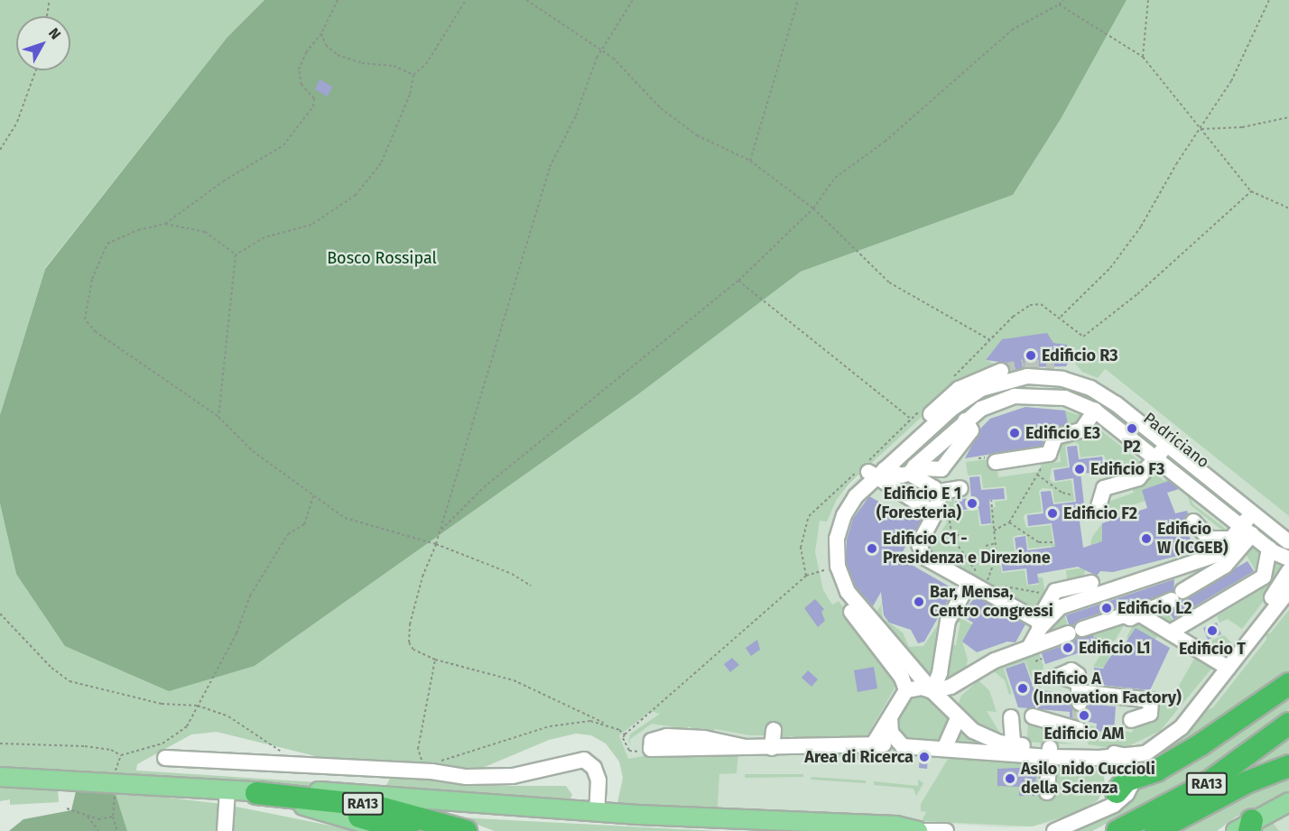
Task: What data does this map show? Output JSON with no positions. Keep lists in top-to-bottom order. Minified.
{"streets":{"highway":["RA13"],"street":["Padriciano"]},"parks":["Bosco Rossipal"],"places":["Edificio R3","P2","Edificio E3","Edificio F3","Edificio E 1 (Foresteria)","Edificio F2","Edificio W (ICGEB)","Edificio C1 - Presidenza e Direzione","Bar, Mensa, Centro congressi","Edificio L2","Edificio T","Edificio L1","Edificio A (Innovation Factory)","Edificio AM","Area di Ricerca","Asilo nido Cuccioli della Scienza"],"north":"top right"}
